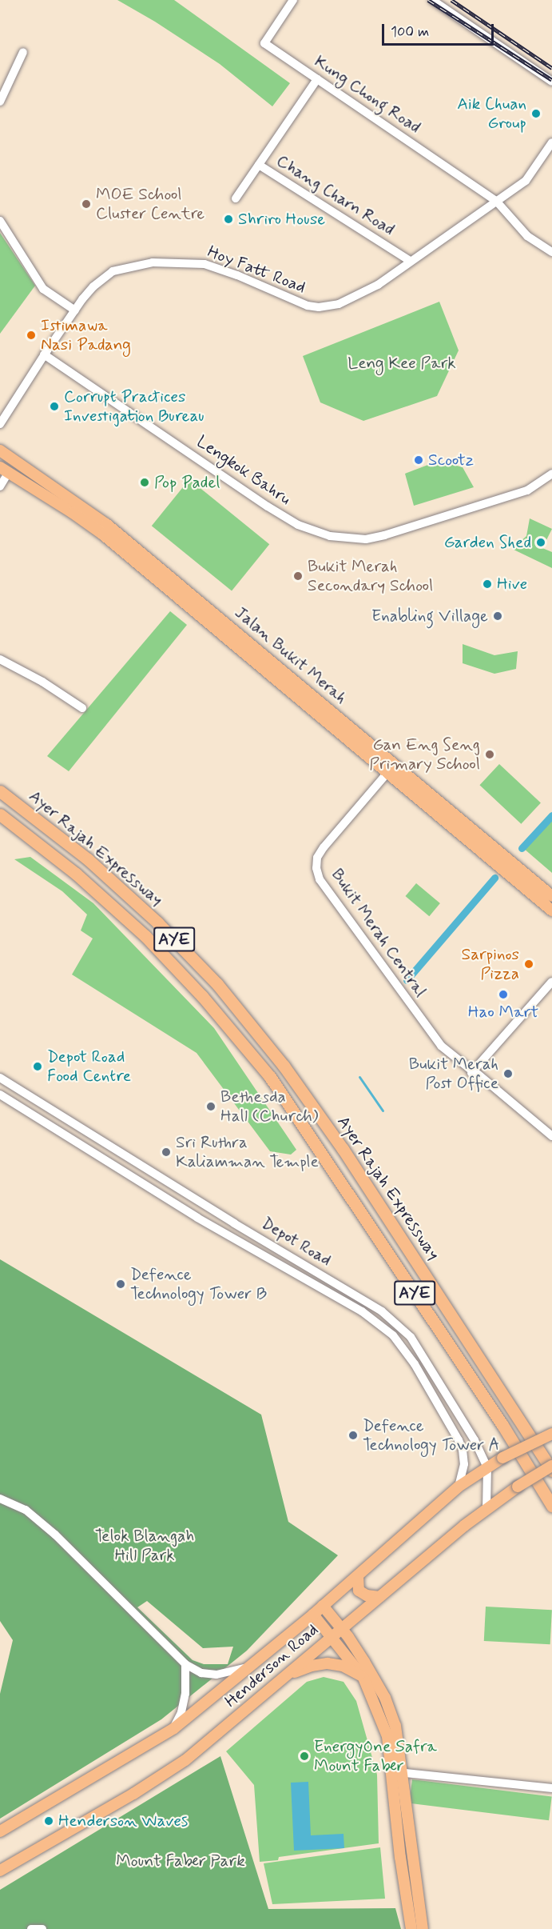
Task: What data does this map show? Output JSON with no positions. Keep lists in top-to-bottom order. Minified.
{"streets":{"highway":["Ayer Rajah Expressway","AYE"],"main road":["Jalan Bukit Merah","Henderson Road"],"street":["Kung Chong Road","Chang Charn Road","Hoy Fatt Road","Lengkok Bahru","Bukit Merah Central","Depot Road"]},"crossings":[["Kung Chong Road","Chang Charn Road"],["Kung Chong Road","Hoy Fatt Road"],["Chang Charn Road","Hoy Fatt Road"],["Hoy Fatt Road","Lengkok Bahru"],["Jalan Bukit Merah","Bukit Merah Central"],["Depot Road","Henderson Road"]],"parks":["Leng Kee Park","Telok Blangah Hill Park","Mount Faber Park"],"places":["Aik Chuan Group","MOE School Cluster Centre","Shriro House","Istimawa Nasi Padang","Corrupt Practices Investigation Bureau","Scootz","Pop Padel","Garden Shed","Bukit Merah Secondary School","Hive","Enabling Village","Gan Eng Seng Primary School","Sarpinos Pizza","Hao Mart","Depot Road Food Centre","Bukit Merah Post Office","Bethesda Hall (Church)","Sri Ruthra Kaliamman Temple","Defence Technology Tower B","Defence Technology Tower A","EnergyOne Safra Mount Faber","Henderson Waves"],"scale_bar":"100 m"}
